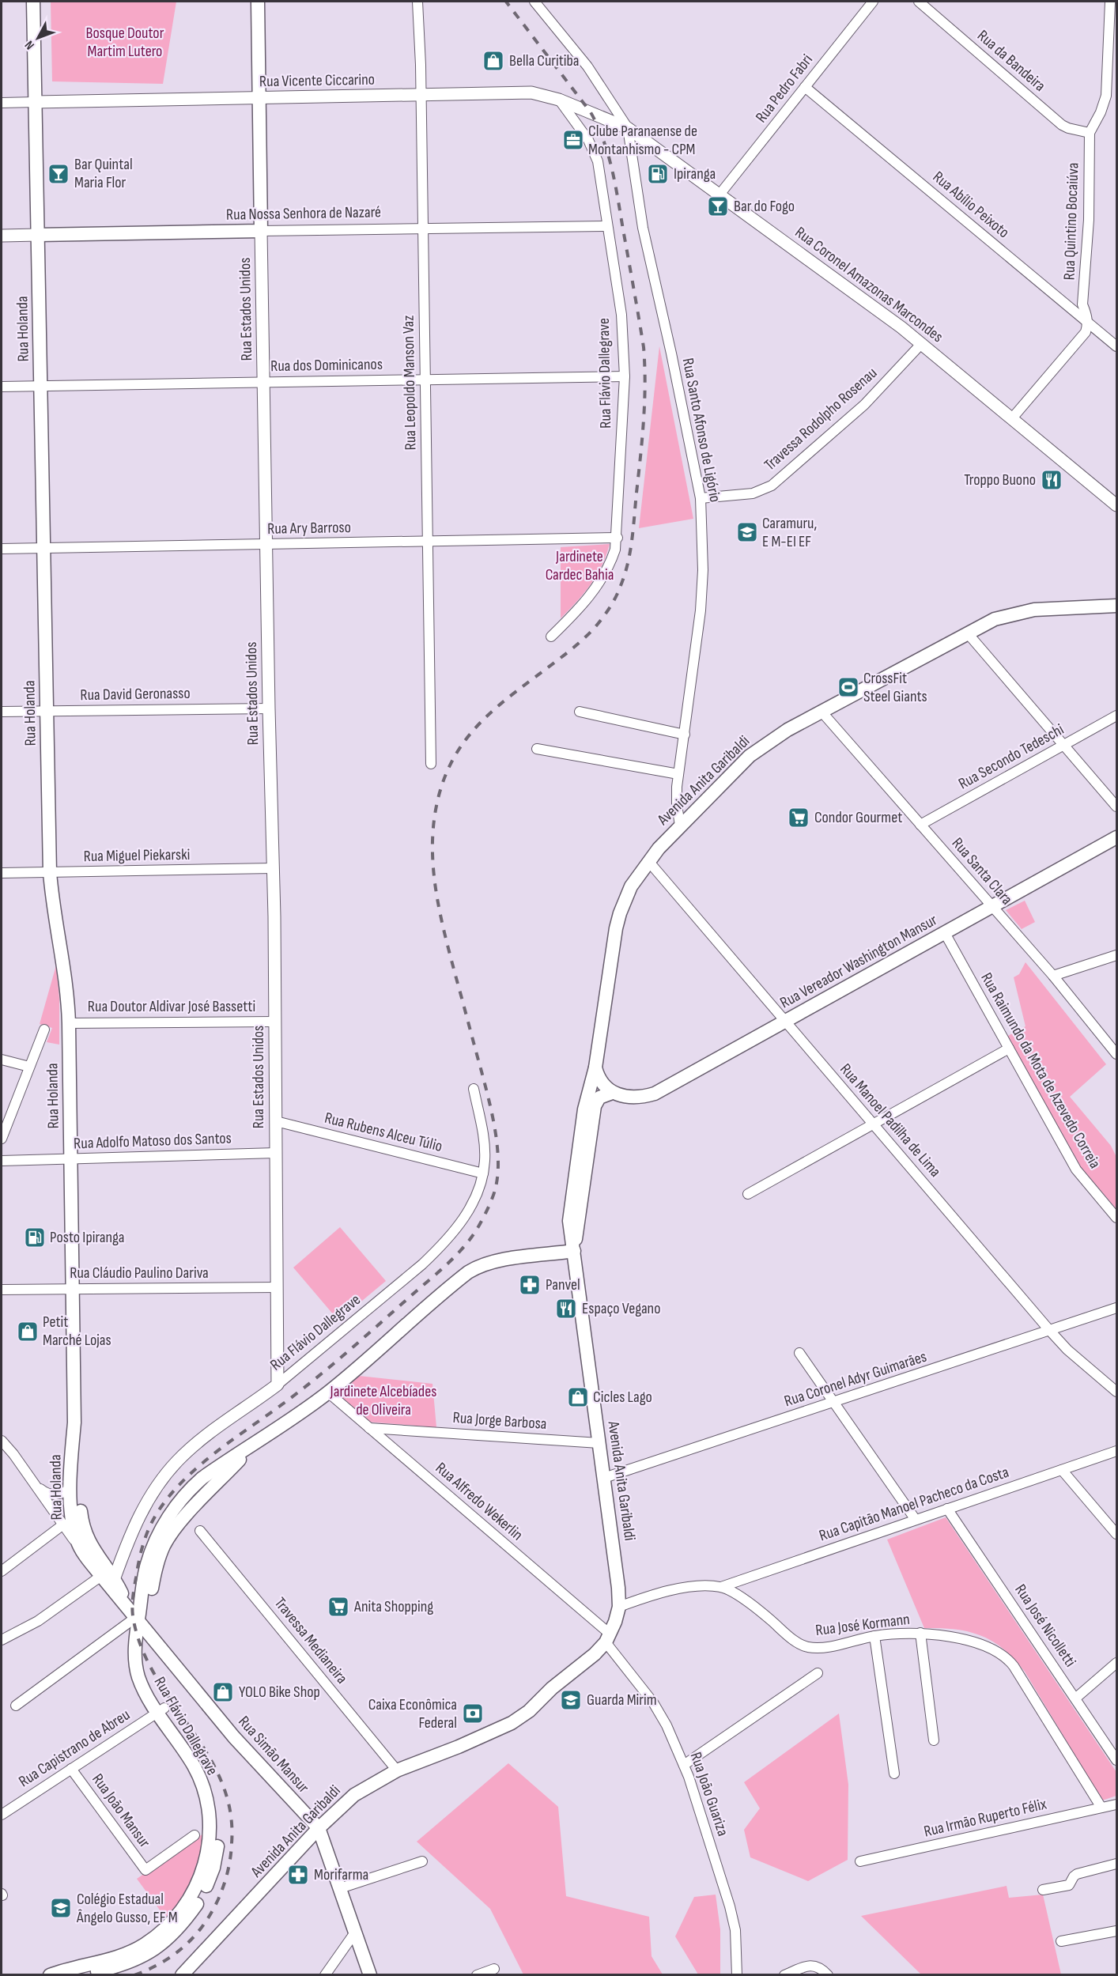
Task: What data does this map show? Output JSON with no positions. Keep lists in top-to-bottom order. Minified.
{"streets":{"main road":["Rua Nossa Senhora de Nazaré","Rua Estados Unidos","Rua Holanda","Rua Flávio Dallegrave","Avenida Anita Garibaldi","Rua Vereador Washington Mansur","Rua Simão Mansur"],"street":["Rua da Bandeira","Rua Vicente Ciccarino","Rua Pedro Fabri","Rua Abílio Peixoto","Rua Quintino Bocaiúva","Rua Coronel Amazonas Marcondes","Rua dos Dominicanos","Rua Leopoldo Manson Vaz","Travessa Rodolpho Rosenau","Rua Santo Afonso de Ligório","Rua Ary Barroso","Rua David Geronasso","Rua Secondo Tedeschi","Rua Miguel Piekarski","Rua Santa Clara","Rua Doutor Aldivar José Bassetti","Rua Raimundo da Mota de Azevedo Correia","Rua Manoel Padilha de Lima","Rua Rubens Alceu Túlio","Rua Adolfo Matoso dos Santos","Rua Cláudio Paulino Dariva","Rua Coronel Adyr Guimarães","Rua Jorge Barbosa","Rua Alfredo Wekerlin","Rua Capitão Manoel Pacheco da Costa","Rua José Kormann","Rua José Nicolletti","Travessa Medianeira","Rua Capistrano de Abreu","Rua João Guariza","Rua João Mansur","Rua Irmão Ruperto Félix"]},"crossings":[["Rua da Bandeira","Rua Quintino Bocaiúva"],["Rua Vicente Ciccarino","Rua Coronel Amazonas Marcondes"],["Rua Vicente Ciccarino","Rua Estados Unidos"],["Rua Vicente Ciccarino","Rua Holanda"],["Rua Vicente Ciccarino","Rua Flávio Dallegrave"],["Rua Vicente Ciccarino","Rua Leopoldo Manson Vaz"],["Rua Vicente Ciccarino","Rua Santo Afonso de Ligório"],["Rua Pedro Fabri","Rua Abílio Peixoto"],["Rua Pedro Fabri","Rua Coronel Amazonas Marcondes"],["Rua Abílio Peixoto","Rua Quintino Bocaiúva"],["Rua Nossa Senhora de Nazaré","Rua Estados Unidos"],["Rua Nossa Senhora de Nazaré","Rua Holanda"],["Rua Nossa Senhora de Nazaré","Rua Flávio Dallegrave"],["Rua Nossa Senhora de Nazaré","Rua Leopoldo Manson Vaz"],["Rua Coronel Amazonas Marcondes","Travessa Rodolpho Rosenau"],["Rua Coronel Amazonas Marcondes","Rua Santo Afonso de Ligório"],["Rua Estados Unidos","Rua dos Dominicanos"],["Rua Estados Unidos","Rua Flávio Dallegrave"],["Rua Estados Unidos","Rua Ary Barroso"],["Rua Estados Unidos","Rua David Geronasso"],["Rua Estados Unidos","Rua Miguel Piekarski"],["Rua Estados Unidos","Rua Doutor Aldivar José Bassetti"],["Rua Estados Unidos","Rua Rubens Alceu Túlio"],["Rua Estados Unidos","Rua Adolfo Matoso dos Santos"],["Rua Estados Unidos","Rua Cláudio Paulino Dariva"],["Rua Holanda","Rua dos Dominicanos"],["Rua Holanda","Rua Ary Barroso"],["Rua Holanda","Rua David Geronasso"],["Rua Holanda","Rua Miguel Piekarski"],["Rua Holanda","Rua Doutor Aldivar José Bassetti"],["Rua Holanda","Rua Adolfo Matoso dos Santos"],["Rua Holanda","Rua Cláudio Paulino Dariva"],["Rua Holanda","Rua Simão Mansur"],["Rua dos Dominicanos","Rua Flávio Dallegrave"],["Rua dos Dominicanos","Rua Leopoldo Manson Vaz"],["Rua Flávio Dallegrave","Rua Ary Barroso"],["Rua Flávio Dallegrave","Avenida Anita Garibaldi"],["Rua Flávio Dallegrave","Rua Rubens Alceu Túlio"],["Rua Flávio Dallegrave","Rua Alfredo Wekerlin"],["Rua Flávio Dallegrave","Rua Capistrano de Abreu"],["Rua Flávio Dallegrave","Rua Simão Mansur"],["Rua Leopoldo Manson Vaz","Rua Ary Barroso"],["Travessa Rodolpho Rosenau","Rua Santo Afonso de Ligório"],["Rua Santo Afonso de Ligório","Avenida Anita Garibaldi"],["Rua Secondo Tedeschi","Rua Santa Clara"],["Avenida Anita Garibaldi","Rua Santa Clara"],["Avenida Anita Garibaldi","Rua Vereador Washington Mansur"],["Avenida Anita Garibaldi","Rua Manoel Padilha de Lima"],["Avenida Anita Garibaldi","Rua Coronel Adyr Guimarães"],["Avenida Anita Garibaldi","Rua Jorge Barbosa"],["Avenida Anita Garibaldi","Rua Alfredo Wekerlin"],["Avenida Anita Garibaldi","Travessa Medianeira"],["Avenida Anita Garibaldi","Rua Simão Mansur"],["Avenida Anita Garibaldi","Rua João Guariza"],["Rua Santa Clara","Rua Vereador Washington Mansur"],["Rua Vereador Washington Mansur","Rua Raimundo da Mota de Azevedo Correia"],["Rua Vereador Washington Mansur","Rua Manoel Padilha de Lima"],["Rua Manoel Padilha de Lima","Rua Coronel Adyr Guimarães"],["Rua Jorge Barbosa","Rua Alfredo Wekerlin"],["Rua Alfredo Wekerlin","Rua João Guariza"],["Rua Capitão Manoel Pacheco da Costa","Rua José Kormann"],["Rua Capitão Manoel Pacheco da Costa","Rua José Nicolletti"],["Rua José Kormann","Rua Irmão Ruperto Félix"],["Rua Capistrano de Abreu","Rua João Mansur"]],"parks":["Bosque Doutor Martim Lutero","Jardinete Cardec Bahia","Jardinete Alcebíades de Oliveira"],"places":{"shop":["Bella Curitiba","Petit Marché Lojas","Cicles Lago","YOLO Bike Shop"],"office":["Clube Paranaense de Montanhismo - CPM"],"bar":["Bar Quintal Maria Flor","Bar do Fogo"],"fuel station":["Ipiranga","Posto Ipiranga"],"restaurant":["Troppo Buono","Espaço Vegano"],"school or university":["Caramuru, E M-EI EF","Guarda Mirim","Colégio Estadual Ângelo Gusso, EF M"],"sports":["CrossFit Steel Giants"],"supermarket":["Condor Gourmet","Anita Shopping"],"pharmacy":["Panvel","Morifarma"],"bank":["Caixa Econômica Federal"]},"north":"bottom left"}
